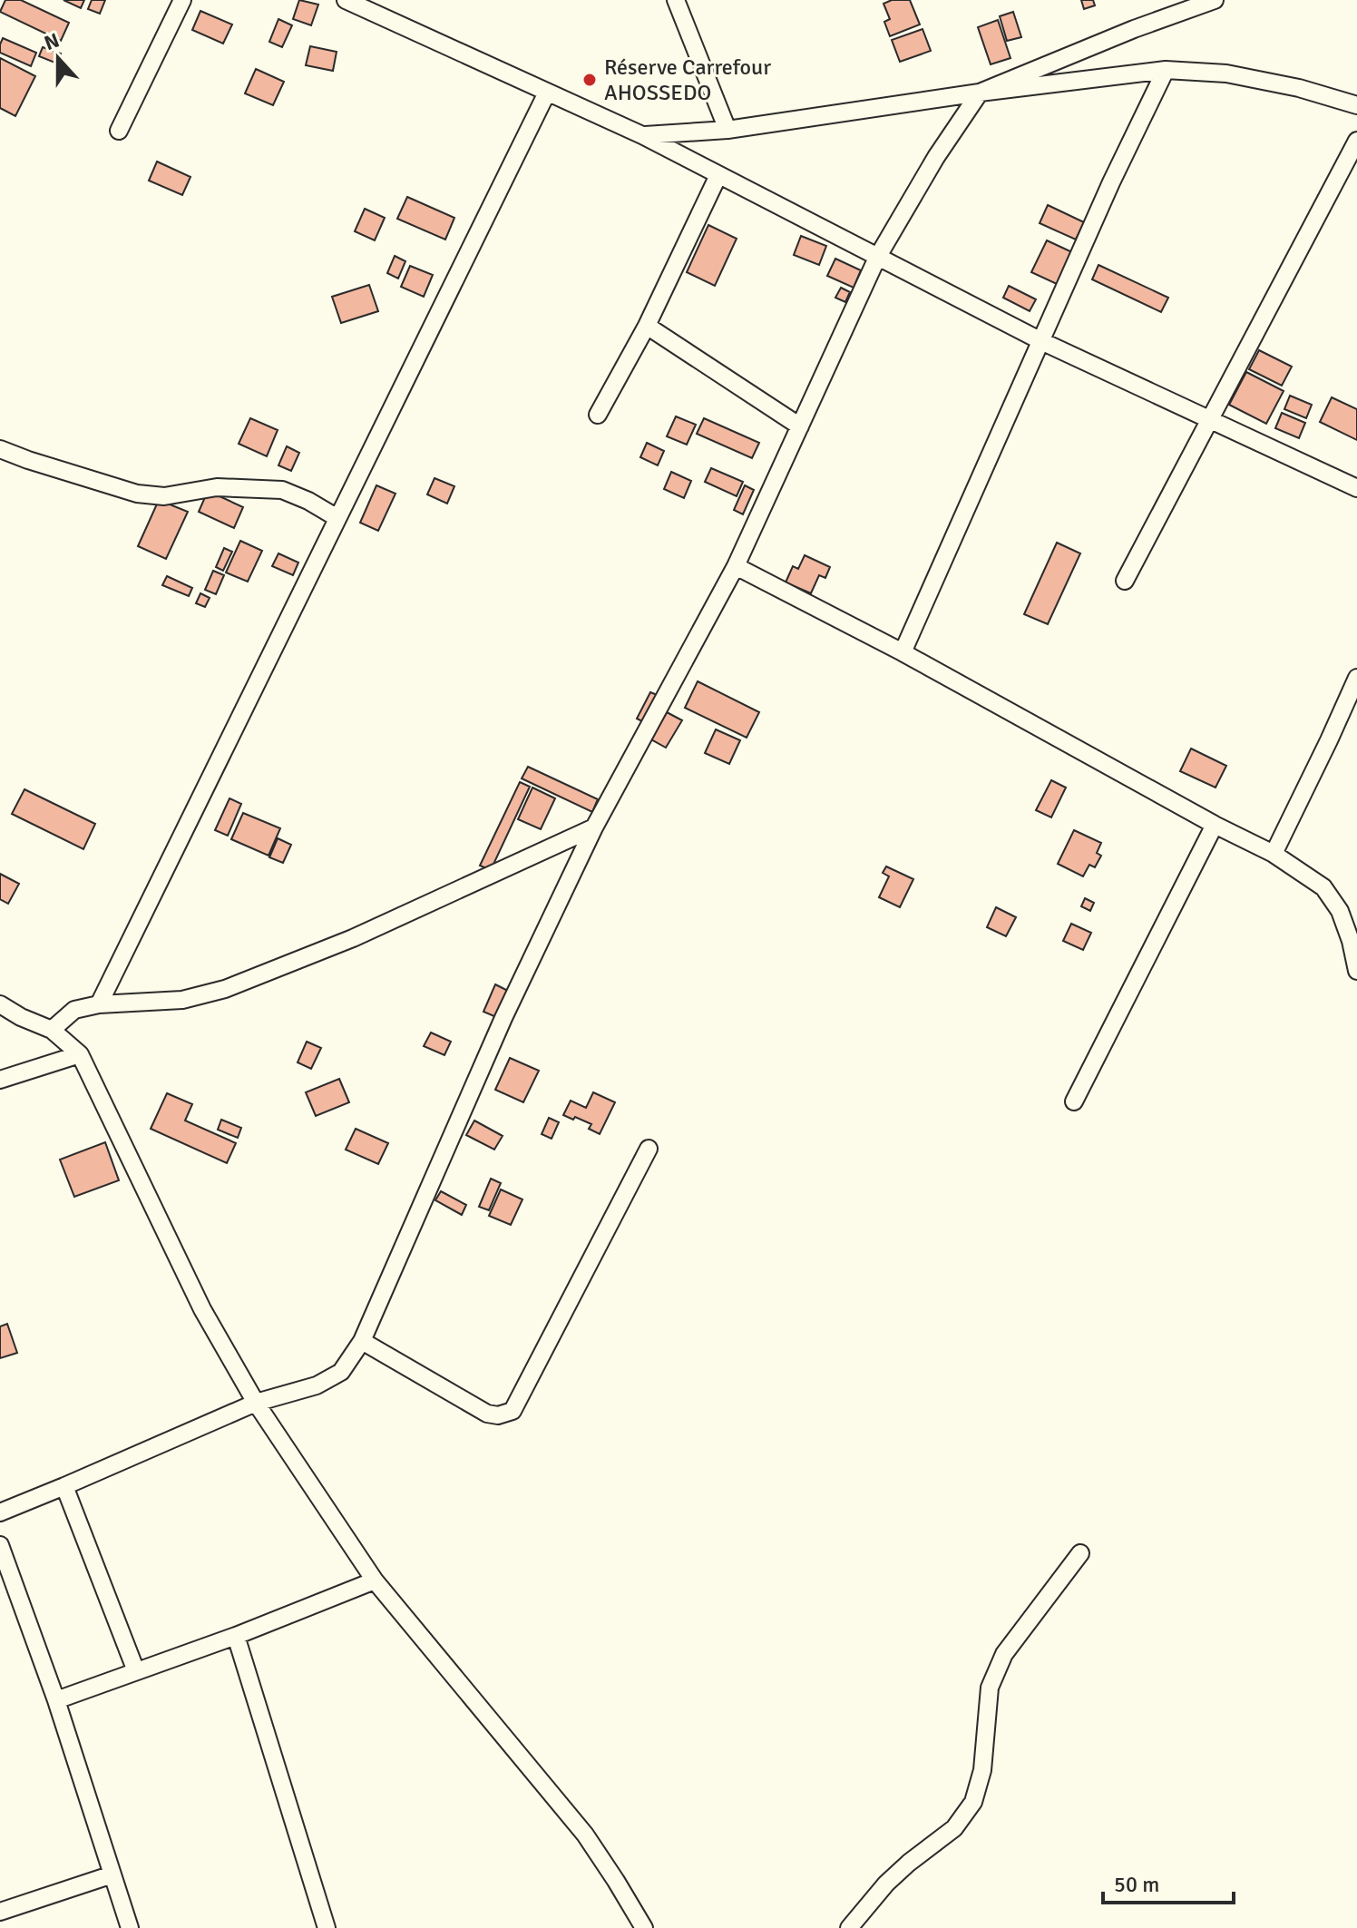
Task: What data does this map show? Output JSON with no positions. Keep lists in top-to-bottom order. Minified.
{"places":["Réserve Carrefour AHOSSEDO"],"scale_bar":"50 m","north":"top"}
